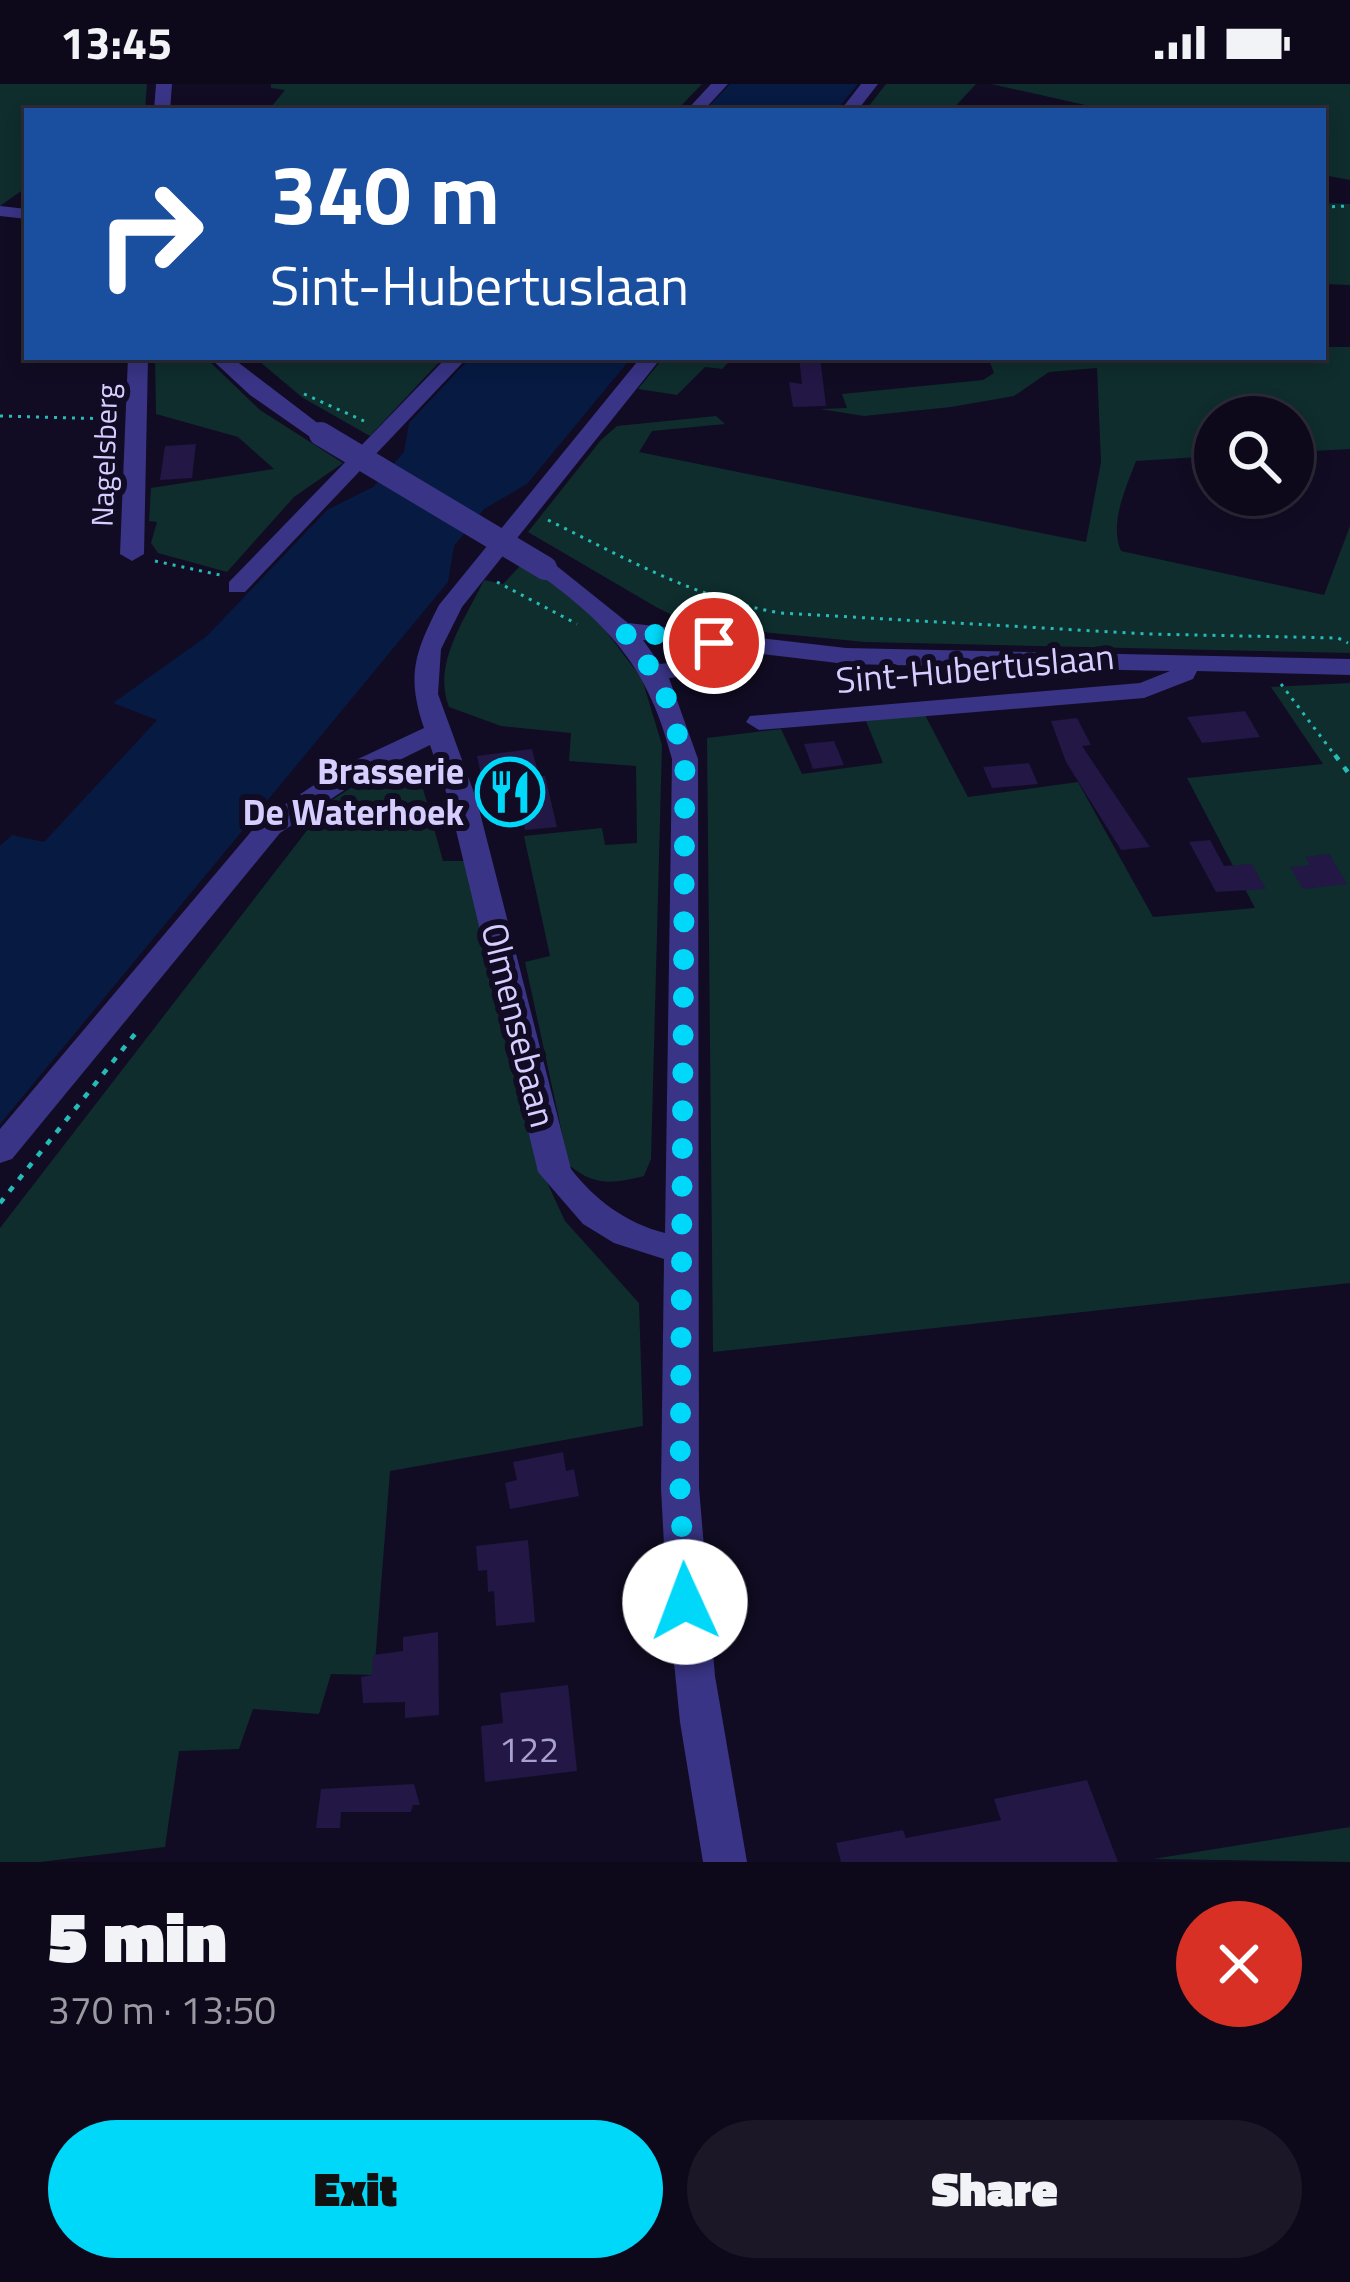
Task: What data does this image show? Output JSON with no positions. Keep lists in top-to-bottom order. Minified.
{"streets":{"street":["Nagelsberg","Sint-Hubertuslaan","Olmensebaan"]},"places":{"restaurant":["Brasserie De Waterhoek"]},"house_numbers":["122"],"page":{"status":"13:45","turn":["340 m","Sint-Hubertuslaan"],"heading":["5 min","370 m · 13:50"],"buttons":["Exit","Share"]}}
